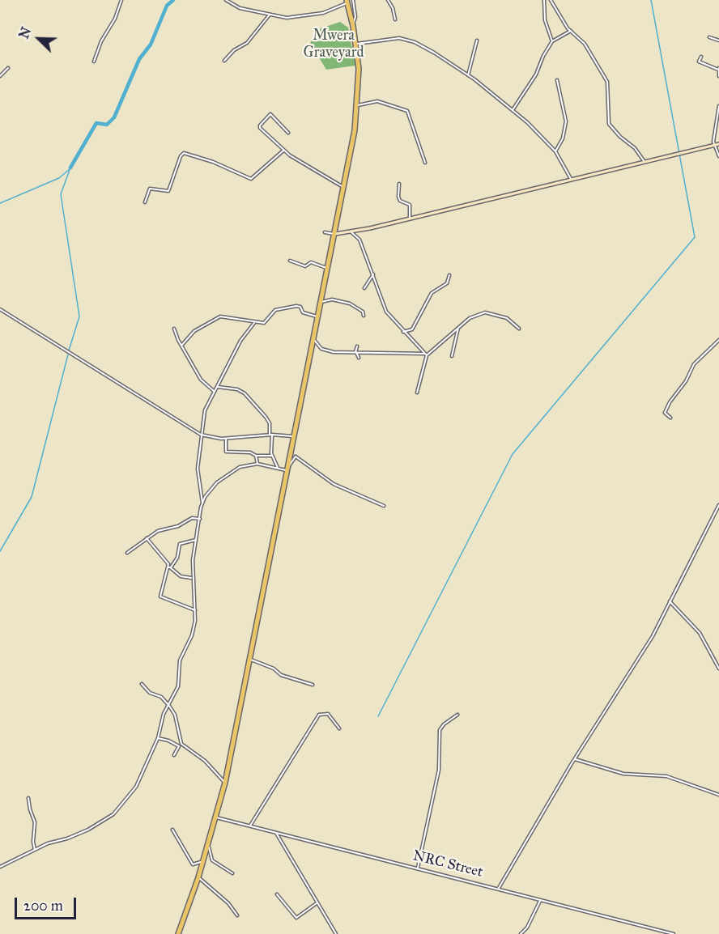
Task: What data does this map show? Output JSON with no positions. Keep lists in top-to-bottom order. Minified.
{"streets":{"street":["NRC Street"]},"parks":["Mwera Graveyard"],"scale_bar":"200 m","north":"top left"}
